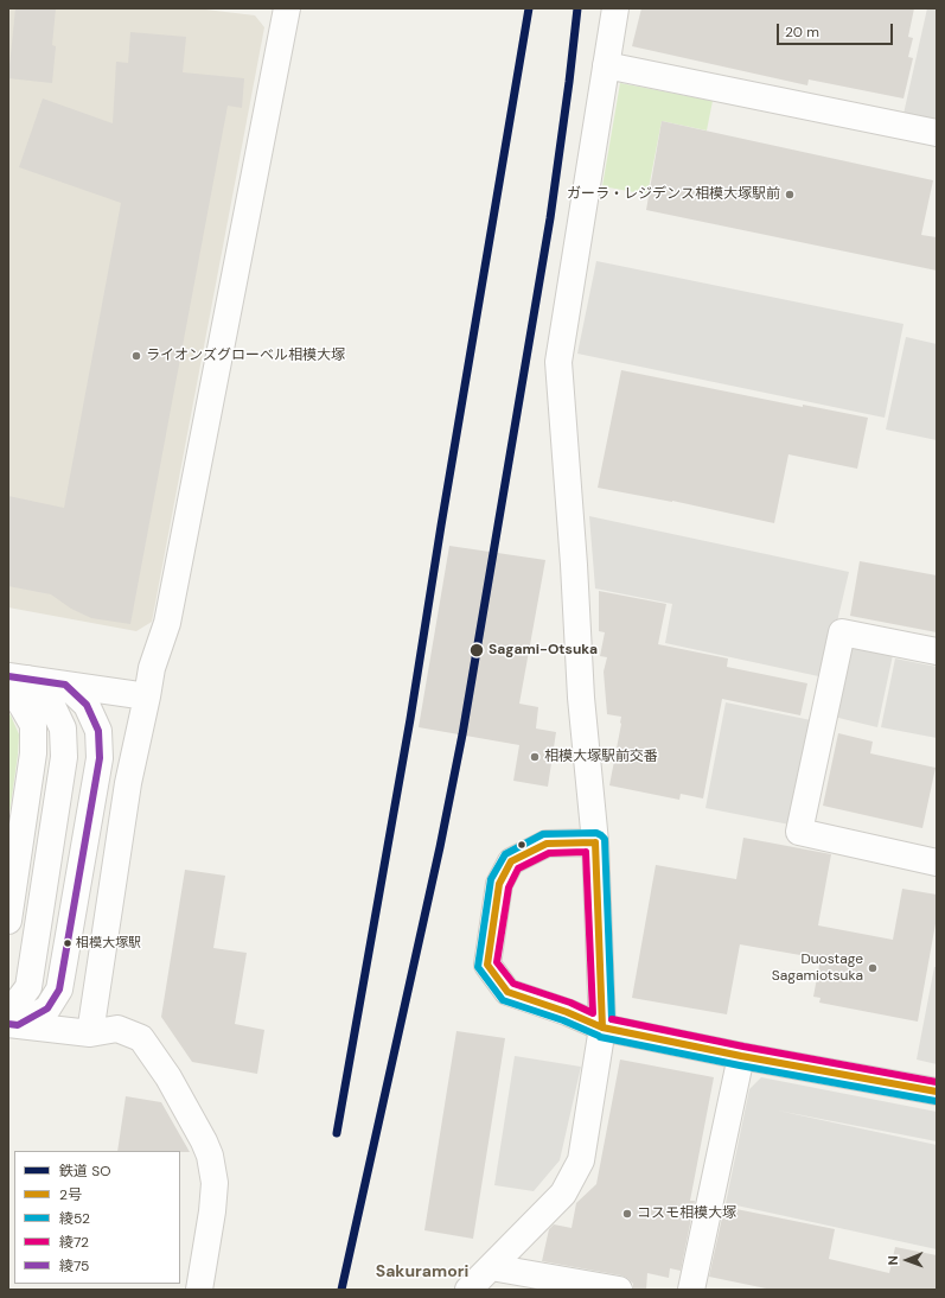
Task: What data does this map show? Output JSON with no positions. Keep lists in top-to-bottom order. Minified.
{"districts":["Sakuramori"],"places":["ガーラ・レジデンス相模大塚駅前","ライオンズグローベル相模大塚","Sagami-Otsuka","相模大塚駅前交番","相模大塚駅","Duostage Sagamiotsuka","コスモ相模大塚"],"lines":["rail line SO","transit line 綾75","transit line 綾52","transit line 2号","transit line 綾72"],"legend":["鉄道 SO","2号","綾52","綾72","綾75"],"scale_bar":"20 m","north":"left"}
